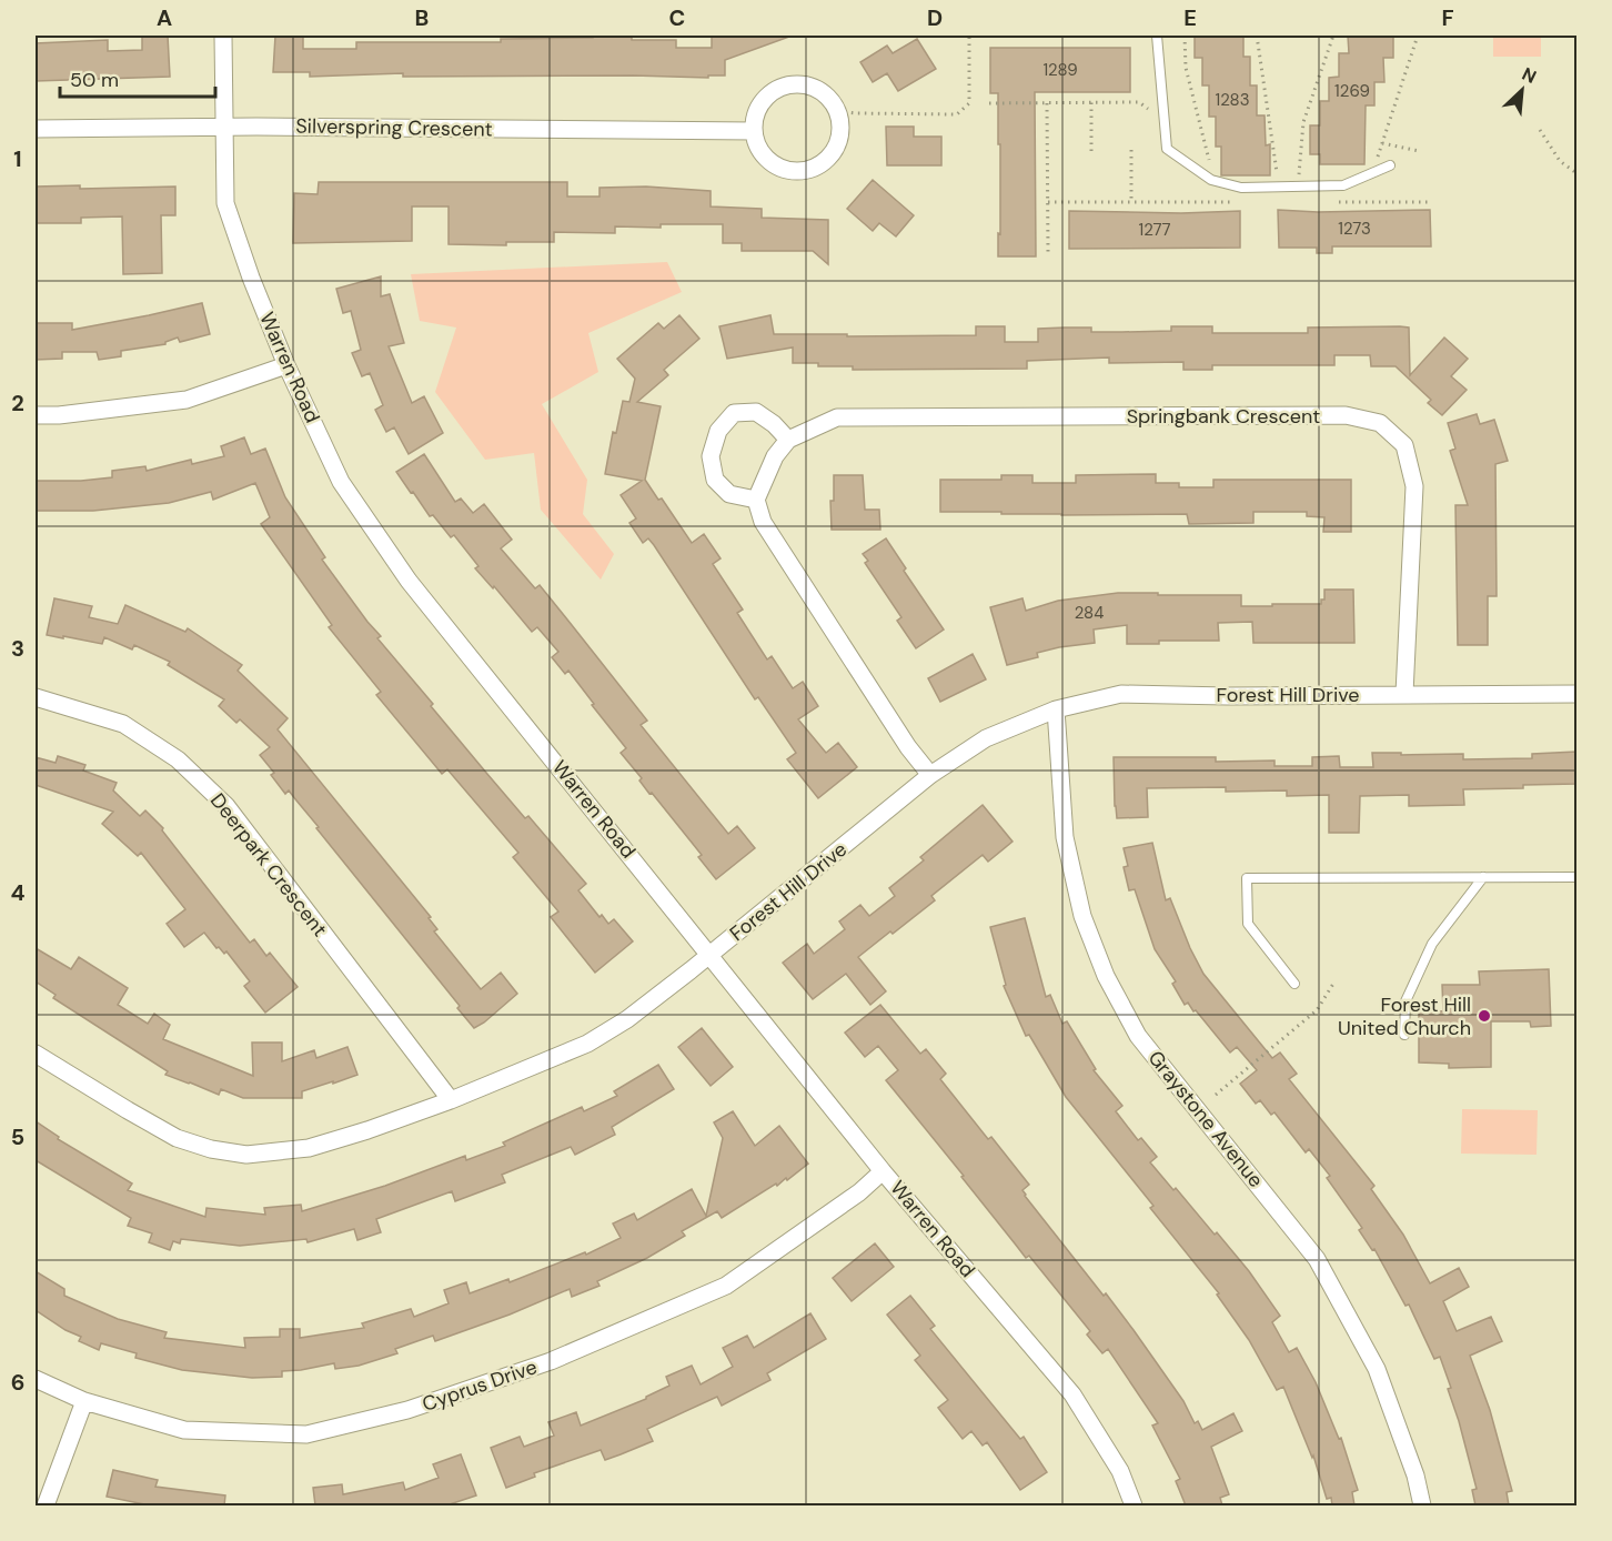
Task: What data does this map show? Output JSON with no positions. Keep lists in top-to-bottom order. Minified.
{"streets":{"street":["Silverspring Crescent","Warren Road","Springbank Crescent","Forest Hill Drive","Deerpark Crescent","Graystone Avenue","Cyprus Drive"]},"crossings":[["Silverspring Crescent","Warren Road"],["Warren Road","Forest Hill Drive"],["Warren Road","Cyprus Drive"],["Springbank Crescent","Forest Hill Drive"],["Forest Hill Drive","Deerpark Crescent"],["Forest Hill Drive","Graystone Avenue"]],"places":["Forest Hill United Church"],"house_numbers":["1289","1269","1283","1273","1277","284"],"scale_bar":"50 m","north":"top right","grid":{"columns":["A","B","C","D","E","F"],"rows":["1","2","3","4","5","6"]}}
